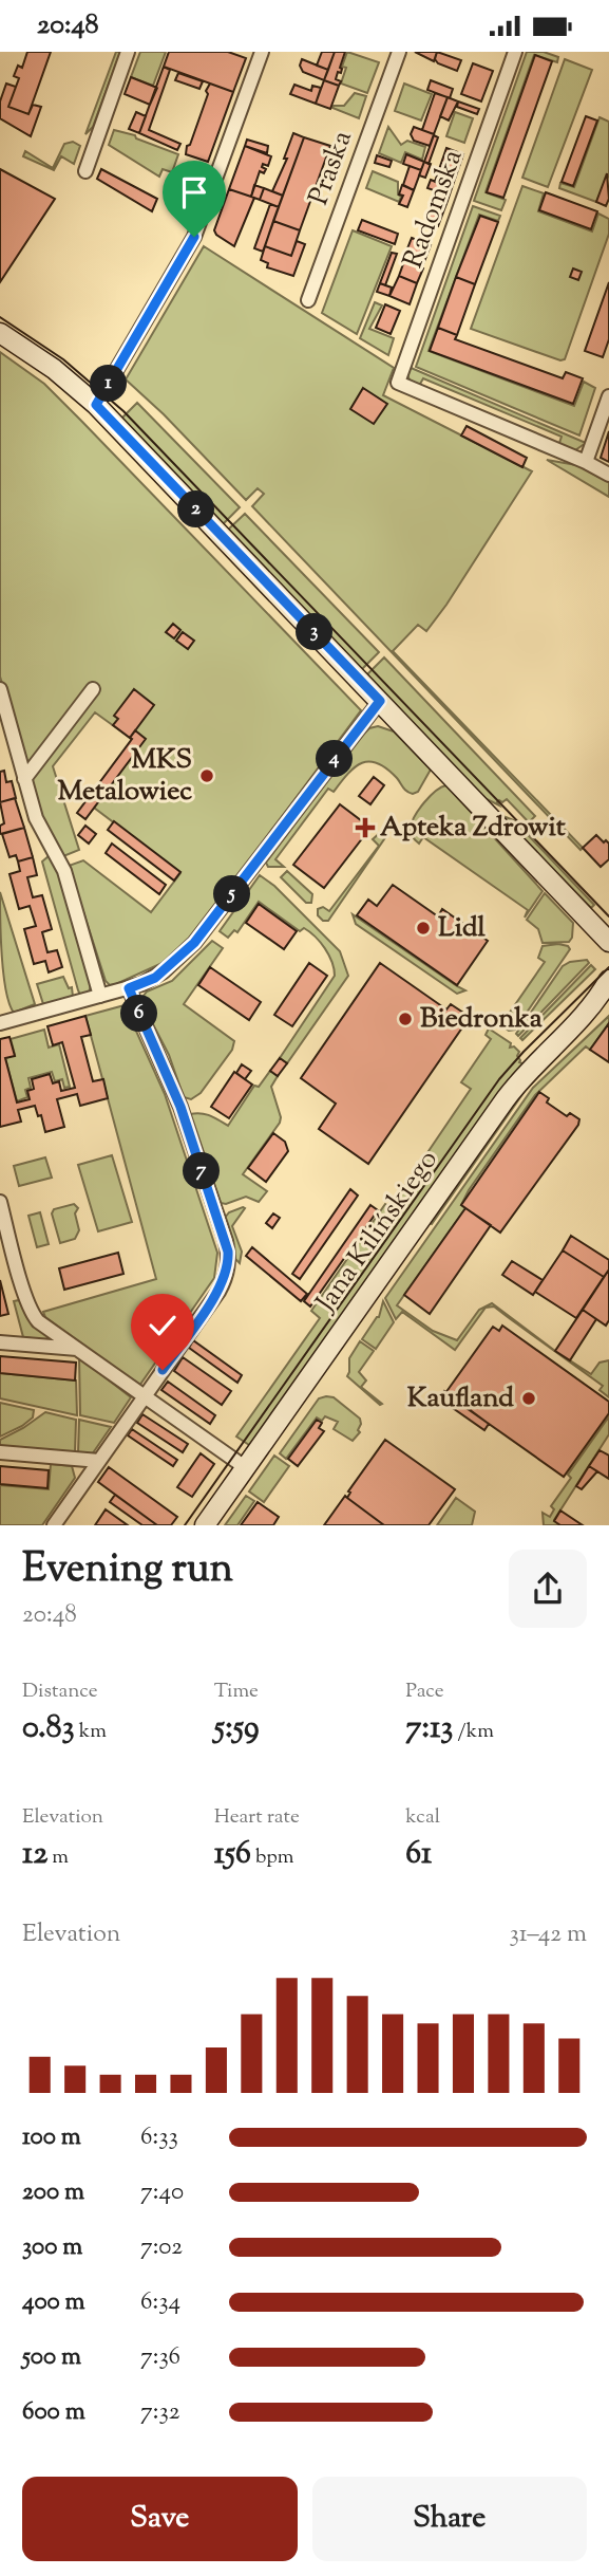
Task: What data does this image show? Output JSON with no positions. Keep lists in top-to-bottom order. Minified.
{"streets":{"street":["Praska","Radomska","Jana Kilińskiego"]},"places":{"other":["MKS Metalowiec","Lidl","Biedronka","Kaufland"],"health":["Apteka Zdrowit"]},"page":{"status":"20:48","pins":["1","2","3","4","5","6","7"],"heading":["Evening run","20:48"],"stats":[["Distance","0.83 km"],["Time","5:59"],["Pace","7:13 /km"],["Elevation","12 m"],["Heart rate","156 bpm"],["kcal","61"]],"chart":["Elevation","31–42 m"],"list":[{"name":"100 m","note":"6:33"},{"name":"200 m","note":"7:40"},{"name":"300 m","note":"7:02"},{"name":"400 m","note":"6:34"},{"name":"500 m","note":"7:36"},{"name":"600 m","note":"7:32"}],"buttons":["Save","Share"]}}
